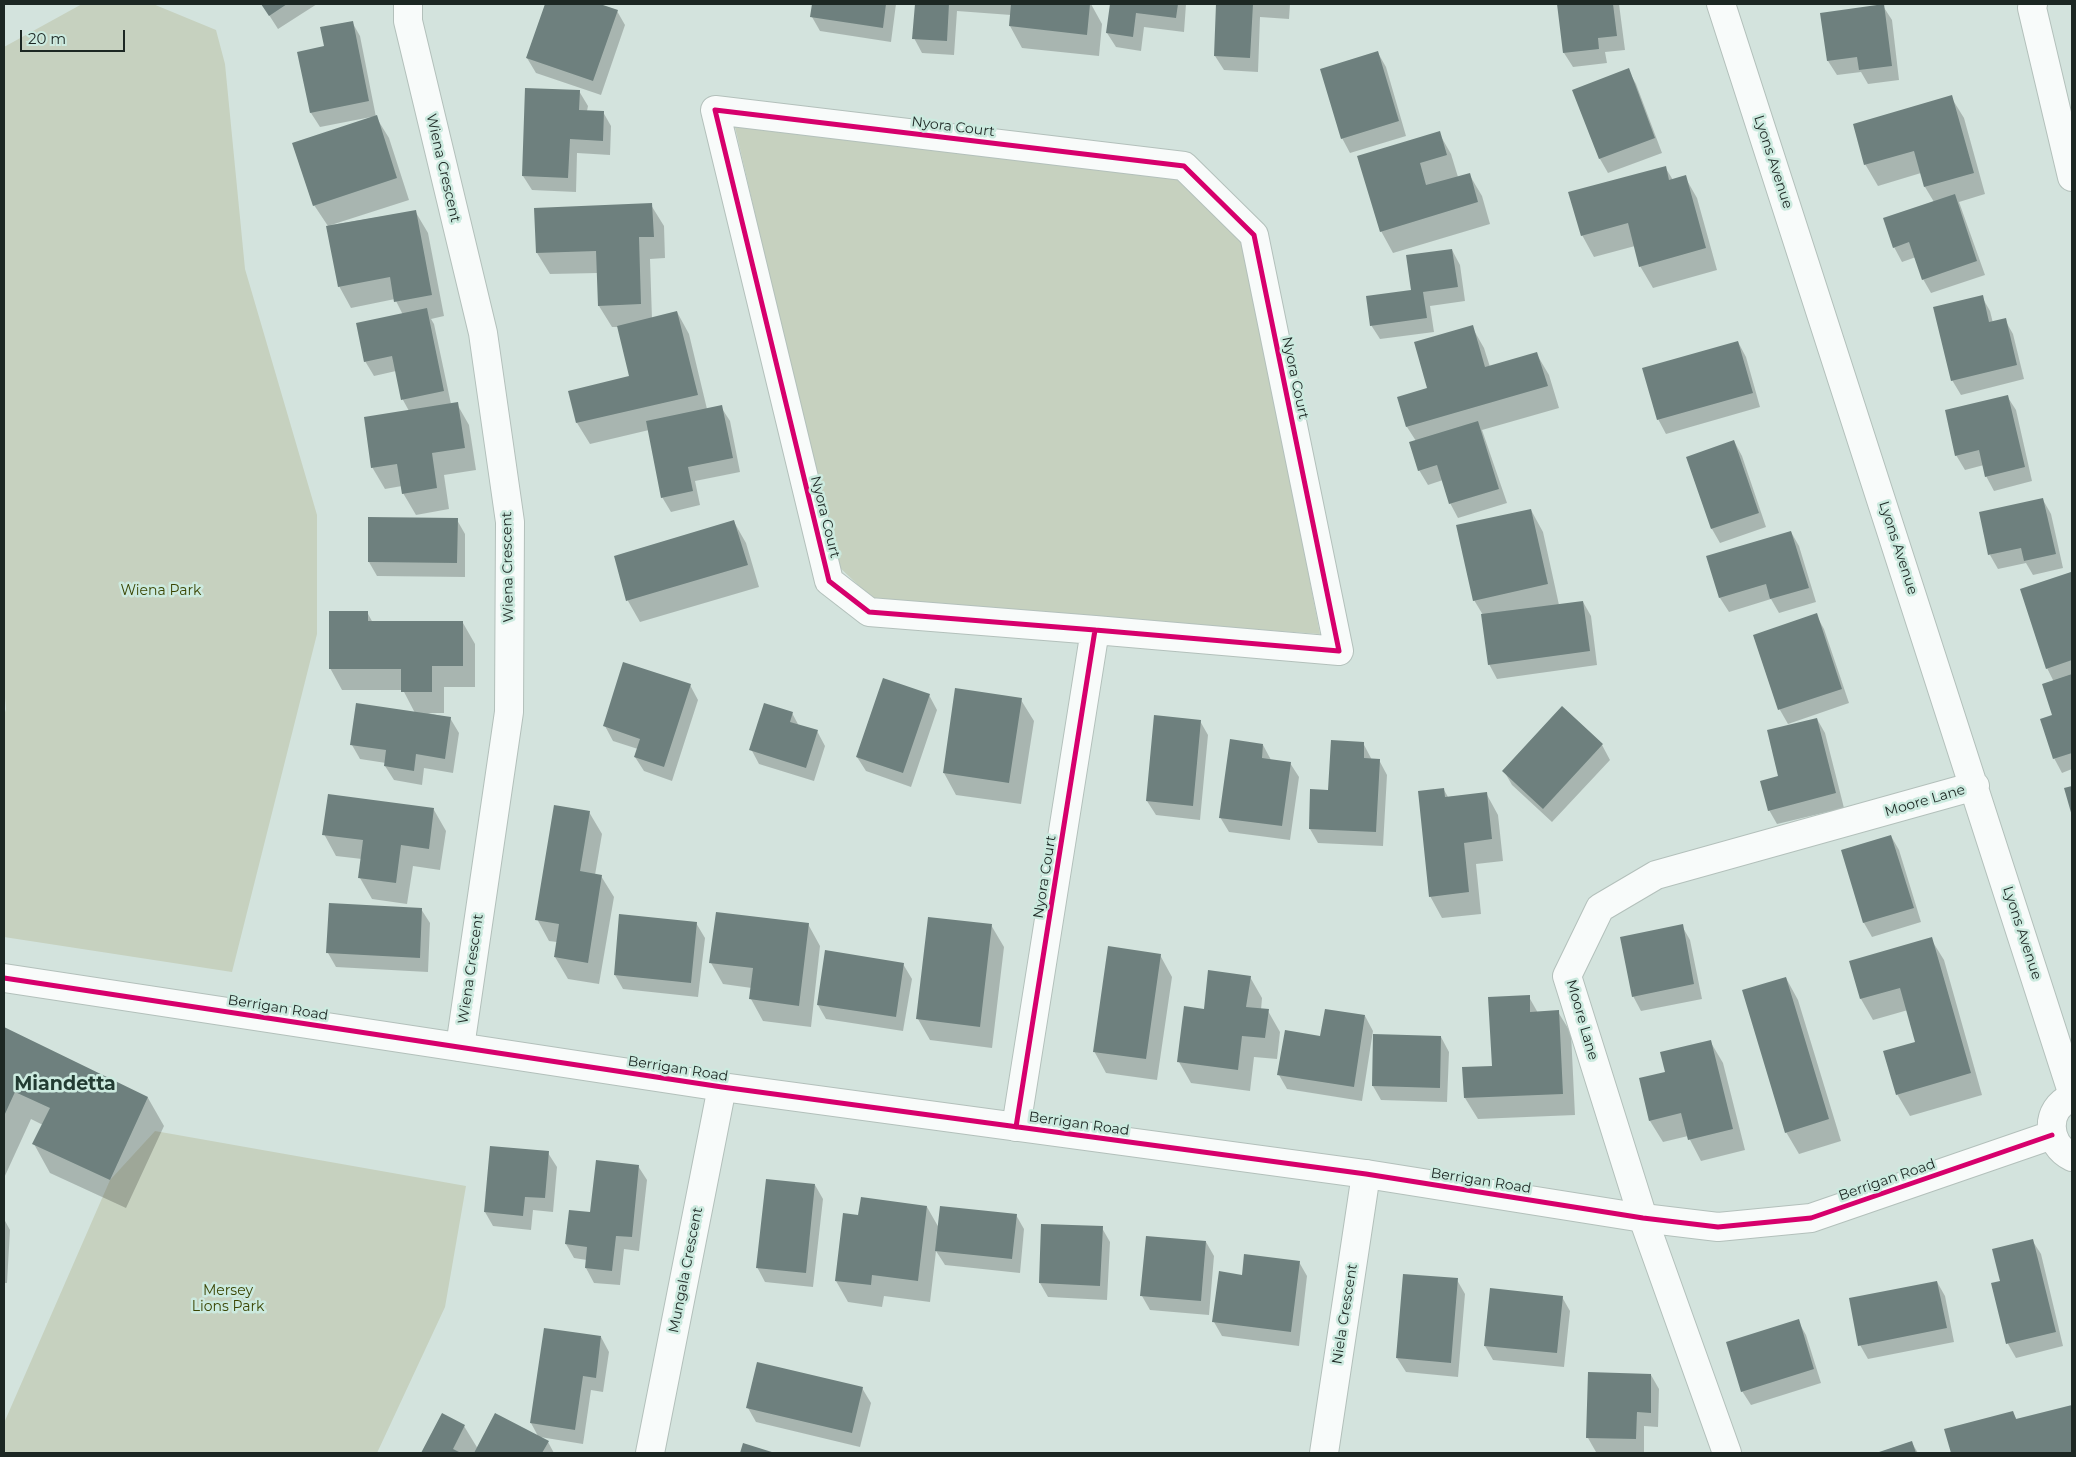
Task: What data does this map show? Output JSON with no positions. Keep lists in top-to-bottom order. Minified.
{"streets":{"street":["Nyora Court","Lyons Avenue","Wiena Crescent","Moore Lane","Berrigan Road","Mungala Crescent","Niela Crescent"]},"crossings":[["Nyora Court","Berrigan Road"],["Lyons Avenue","Moore Lane"],["Wiena Crescent","Berrigan Road"],["Moore Lane","Berrigan Road"],["Berrigan Road","Mungala Crescent"],["Berrigan Road","Niela Crescent"]],"districts":["Miandetta"],"parks":["Wiena Park","Mersey Lions Park"],"scale_bar":"20 m"}
